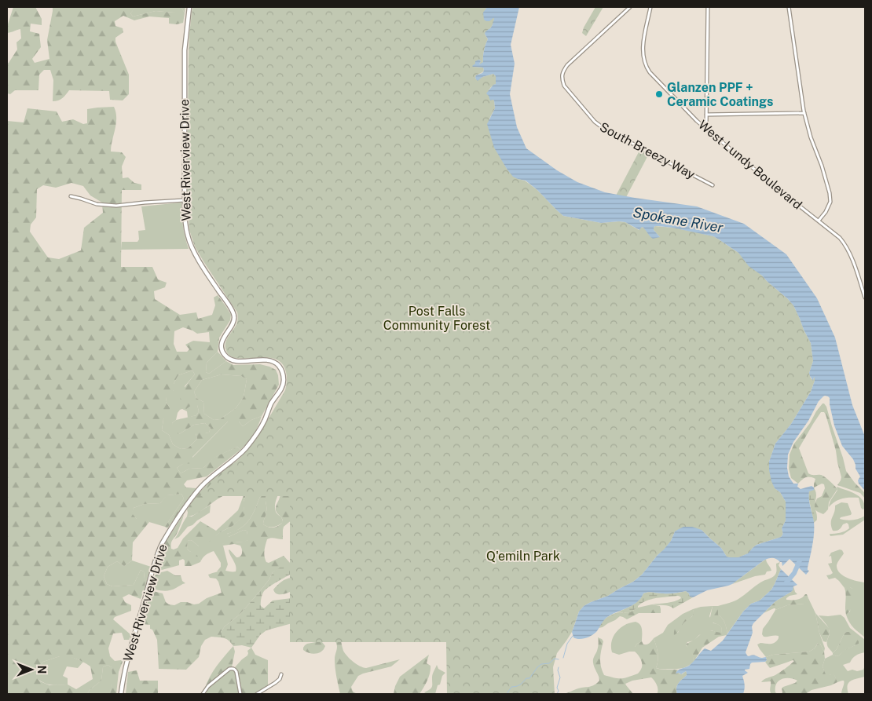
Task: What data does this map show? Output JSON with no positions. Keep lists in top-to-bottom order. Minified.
{"streets":{"street":["South Breezy Way","West Riverview Drive","West Lundy Boulevard"]},"water":["Spokane River"],"parks":["Post Falls Community Forest","Q'emiln Park"],"places":["Glanzen PPF + Ceramic Coatings"],"north":"right"}
